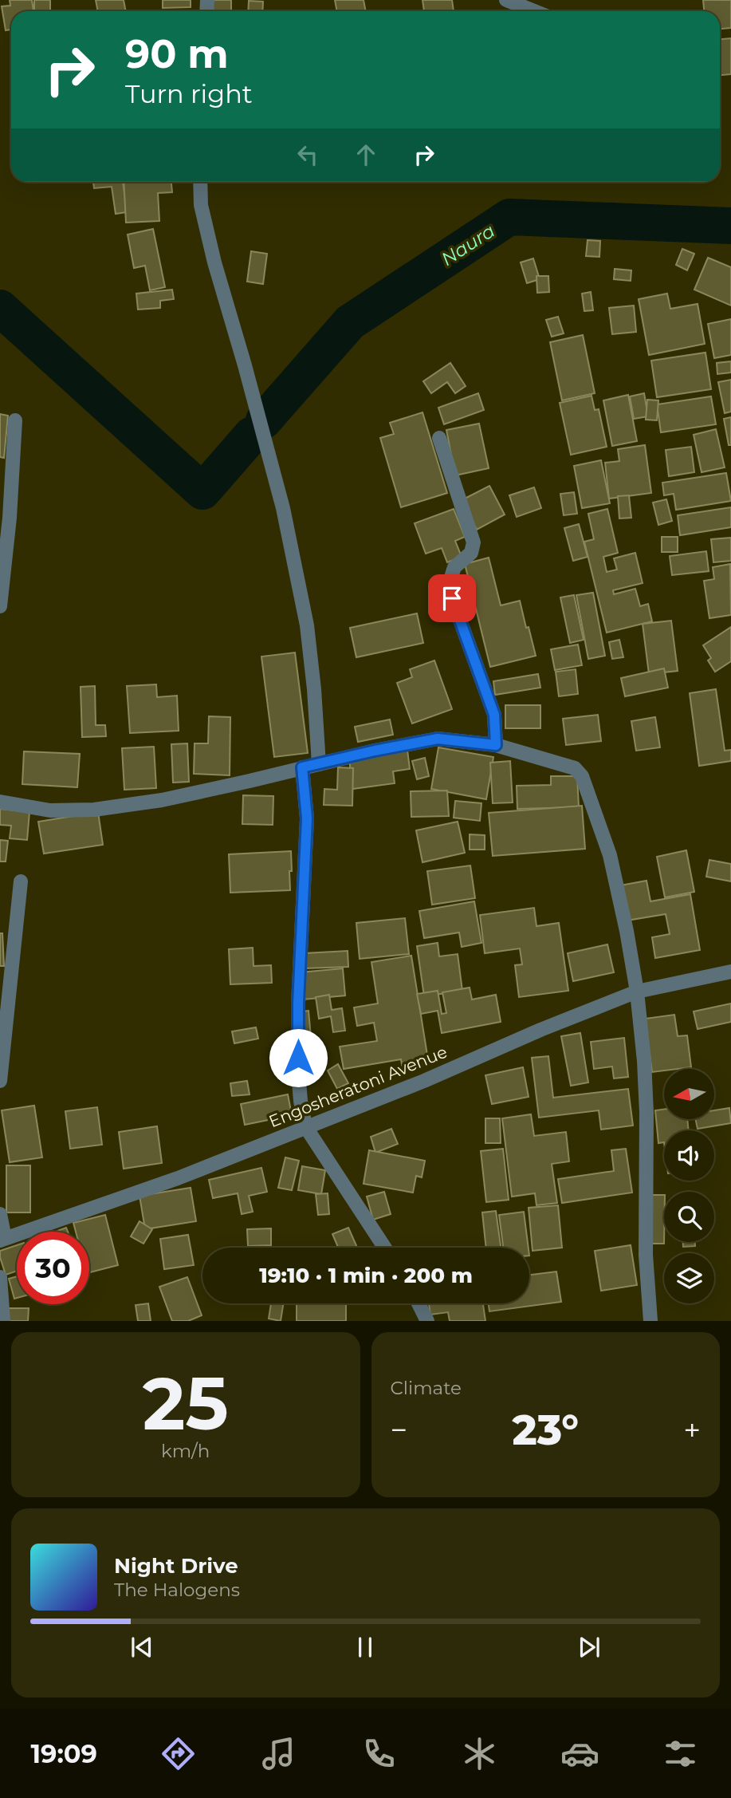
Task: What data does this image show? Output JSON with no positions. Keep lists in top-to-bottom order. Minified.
{"streets":{"street":["Engosheratoni Avenue"]},"water":["Naura"],"north":"left","page":{"turn":["90 m","Turn right"],"limit":"30","trip":"19:10 · 1 min · 200 m","tile":[["25","km/h"],"Climate"],"heat":["−","23°","+"],"song":["Night Drive","The Halogens"],"tabs":"19:09"}}
